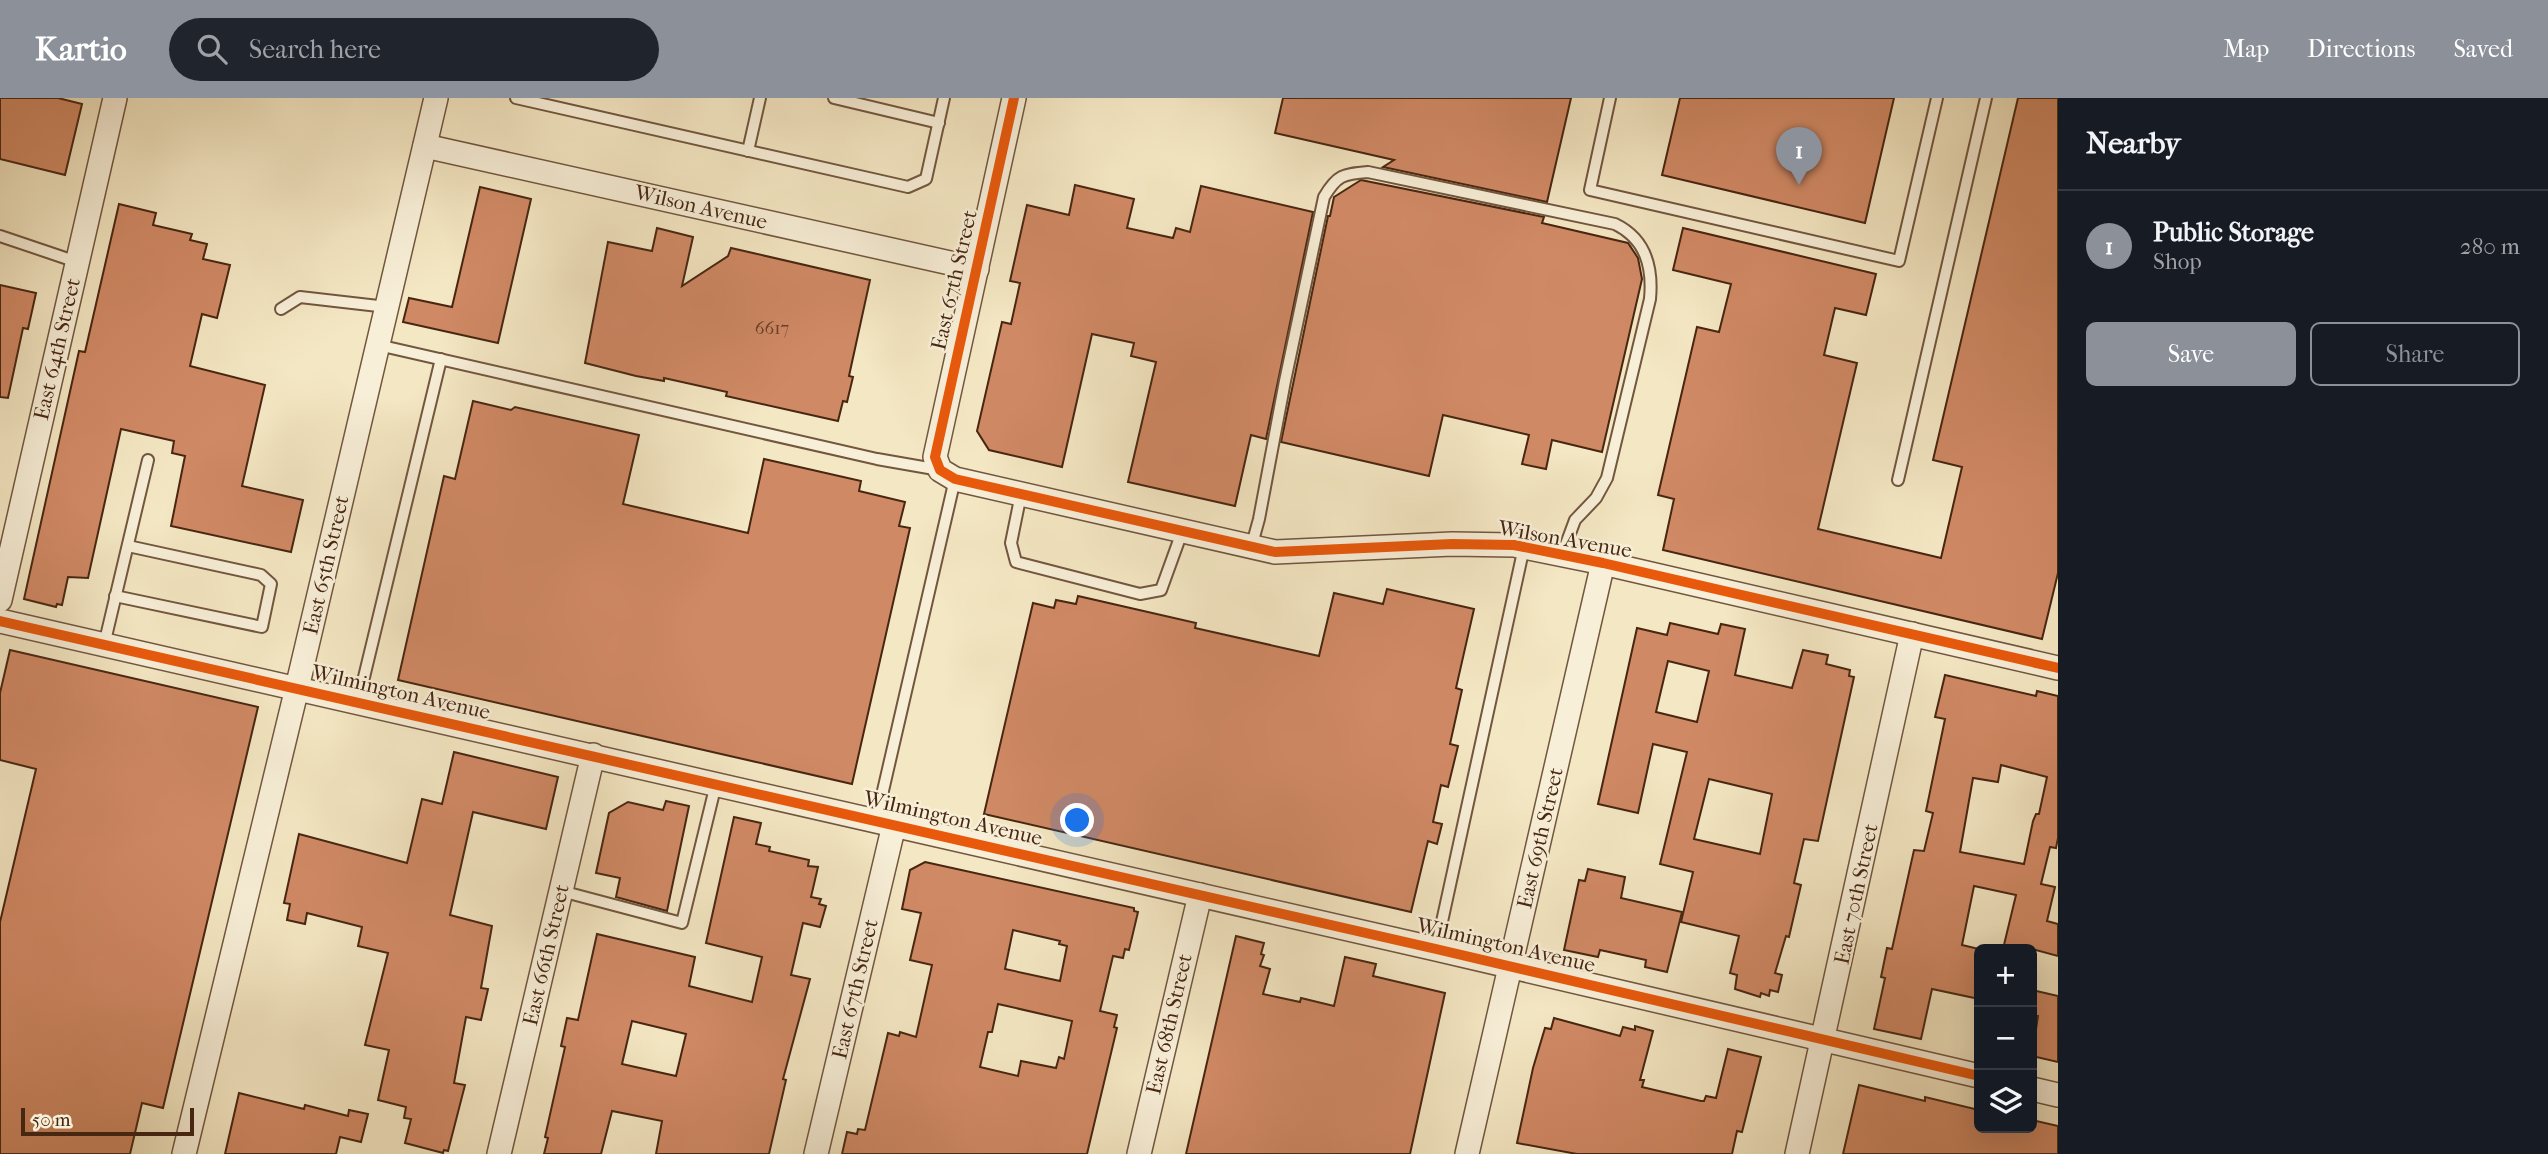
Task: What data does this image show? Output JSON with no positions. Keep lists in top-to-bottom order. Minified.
{"streets":{"street":["Wilson Avenue","East 67th Street","East 64th Street","East 65th Street","Wilmington Avenue","East 69th Street","East 70th Street","East 66th Street","East 68th Street"]},"crossings":[["Wilson Avenue","East 67th Street"],["Wilson Avenue","East 65th Street"],["Wilson Avenue","East 69th Street"],["Wilson Avenue","East 70th Street"],["East 67th Street","Wilmington Avenue"],["East 65th Street","Wilmington Avenue"],["Wilmington Avenue","East 69th Street"],["Wilmington Avenue","East 70th Street"],["Wilmington Avenue","East 66th Street"],["Wilmington Avenue","East 68th Street"]],"house_numbers":["6617"],"scale_bar":"50 m","page":{"header":"Kartio","search":"Search here","nav":["Map","Directions","Saved"],"heading":"Nearby","pins":"1","list":[{"mark":"1","name":"Public Storage","note":"Shop","value":"280 m"}],"buttons":["Save","Share"],"map_buttons":["+","−"],"scale":"50 m"}}
